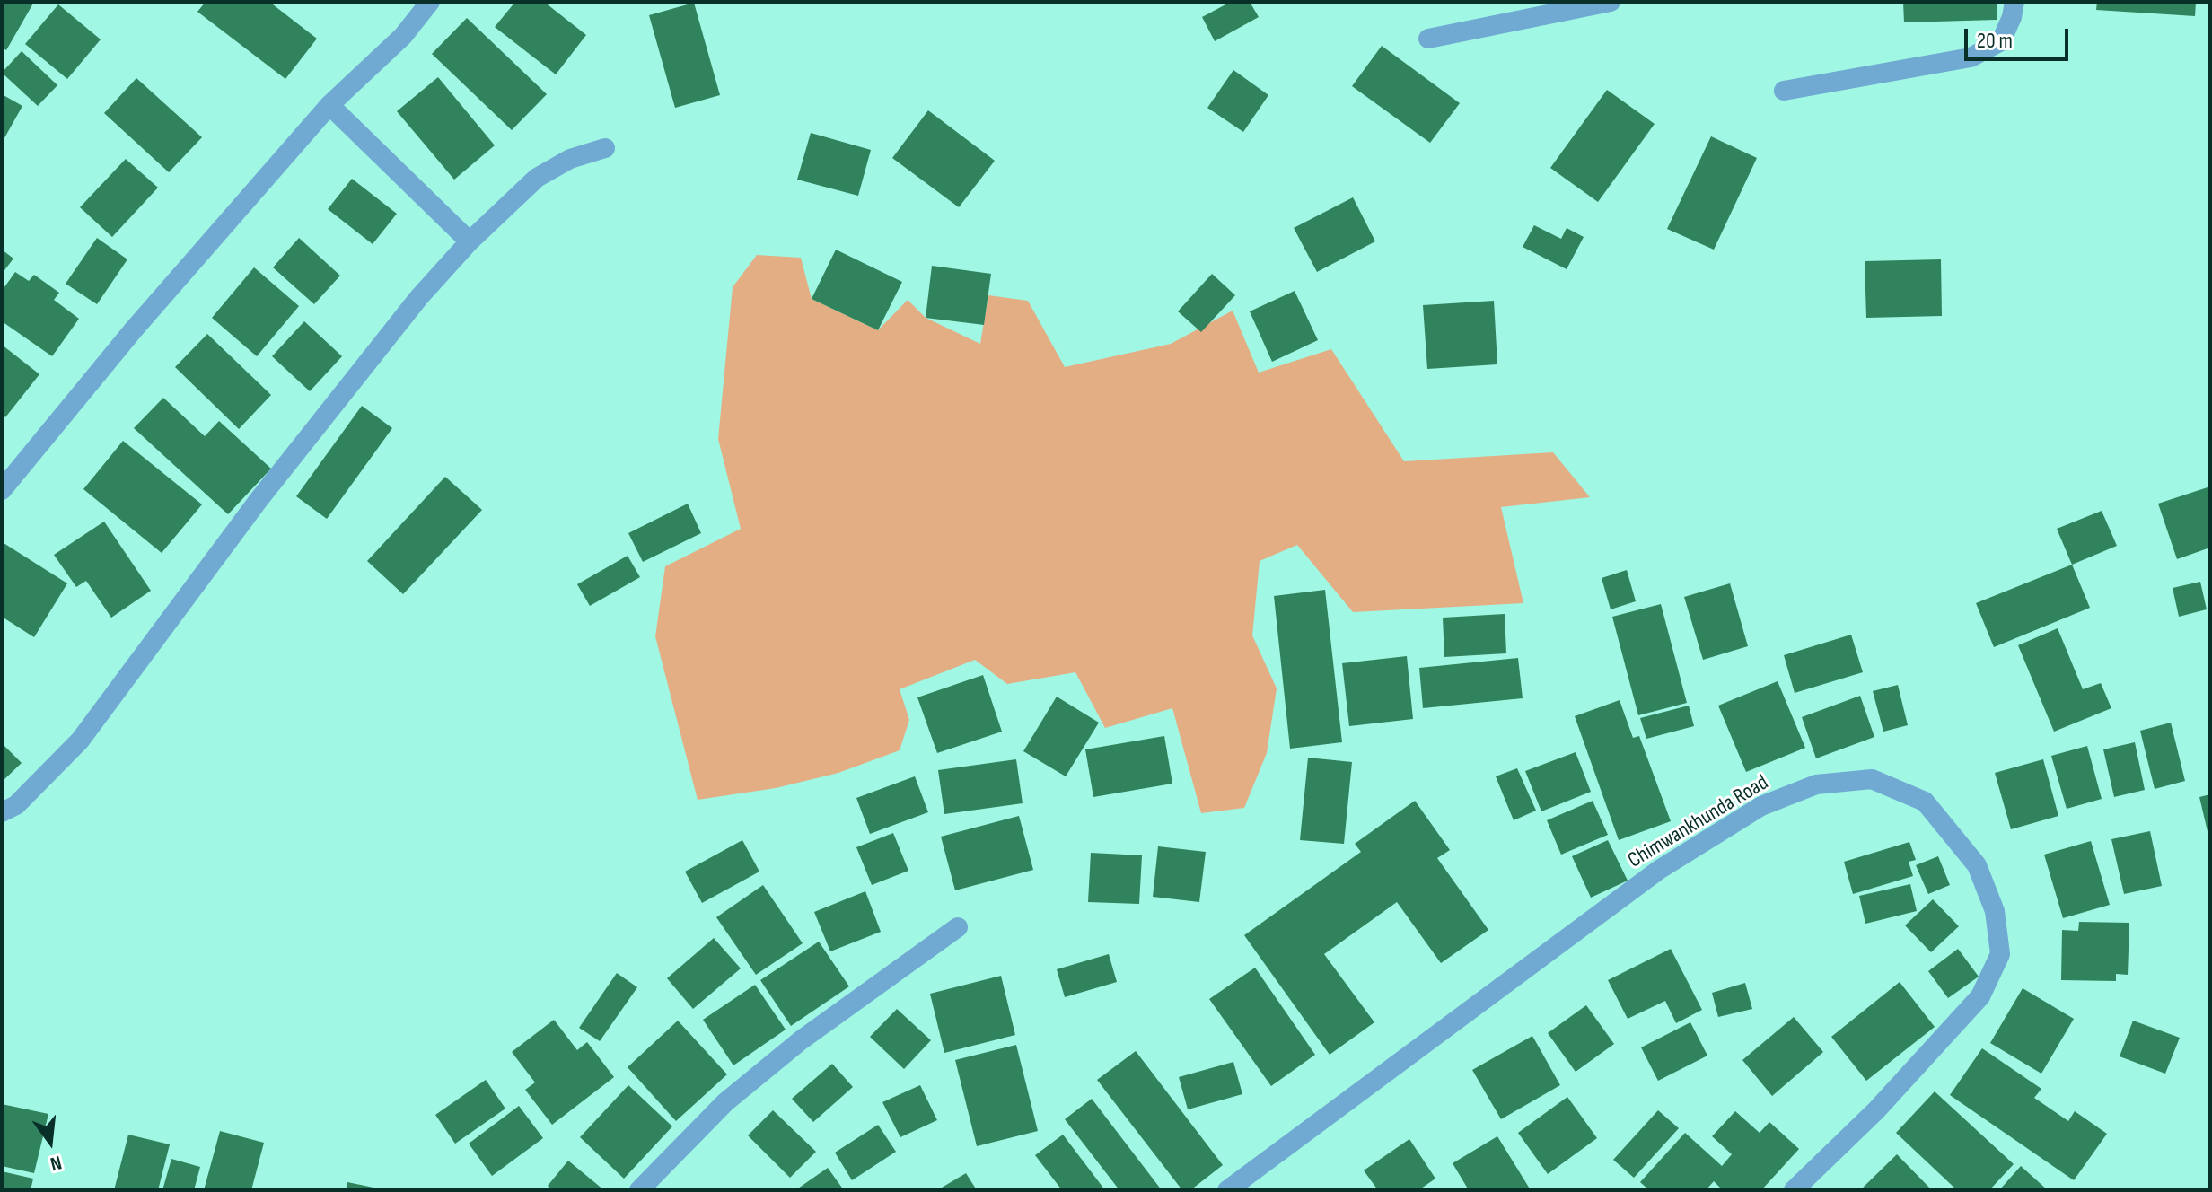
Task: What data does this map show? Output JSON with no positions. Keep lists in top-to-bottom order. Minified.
{"streets":{"street":["Chimwankhunda Road"]},"scale_bar":"20 m","north":"bottom"}
